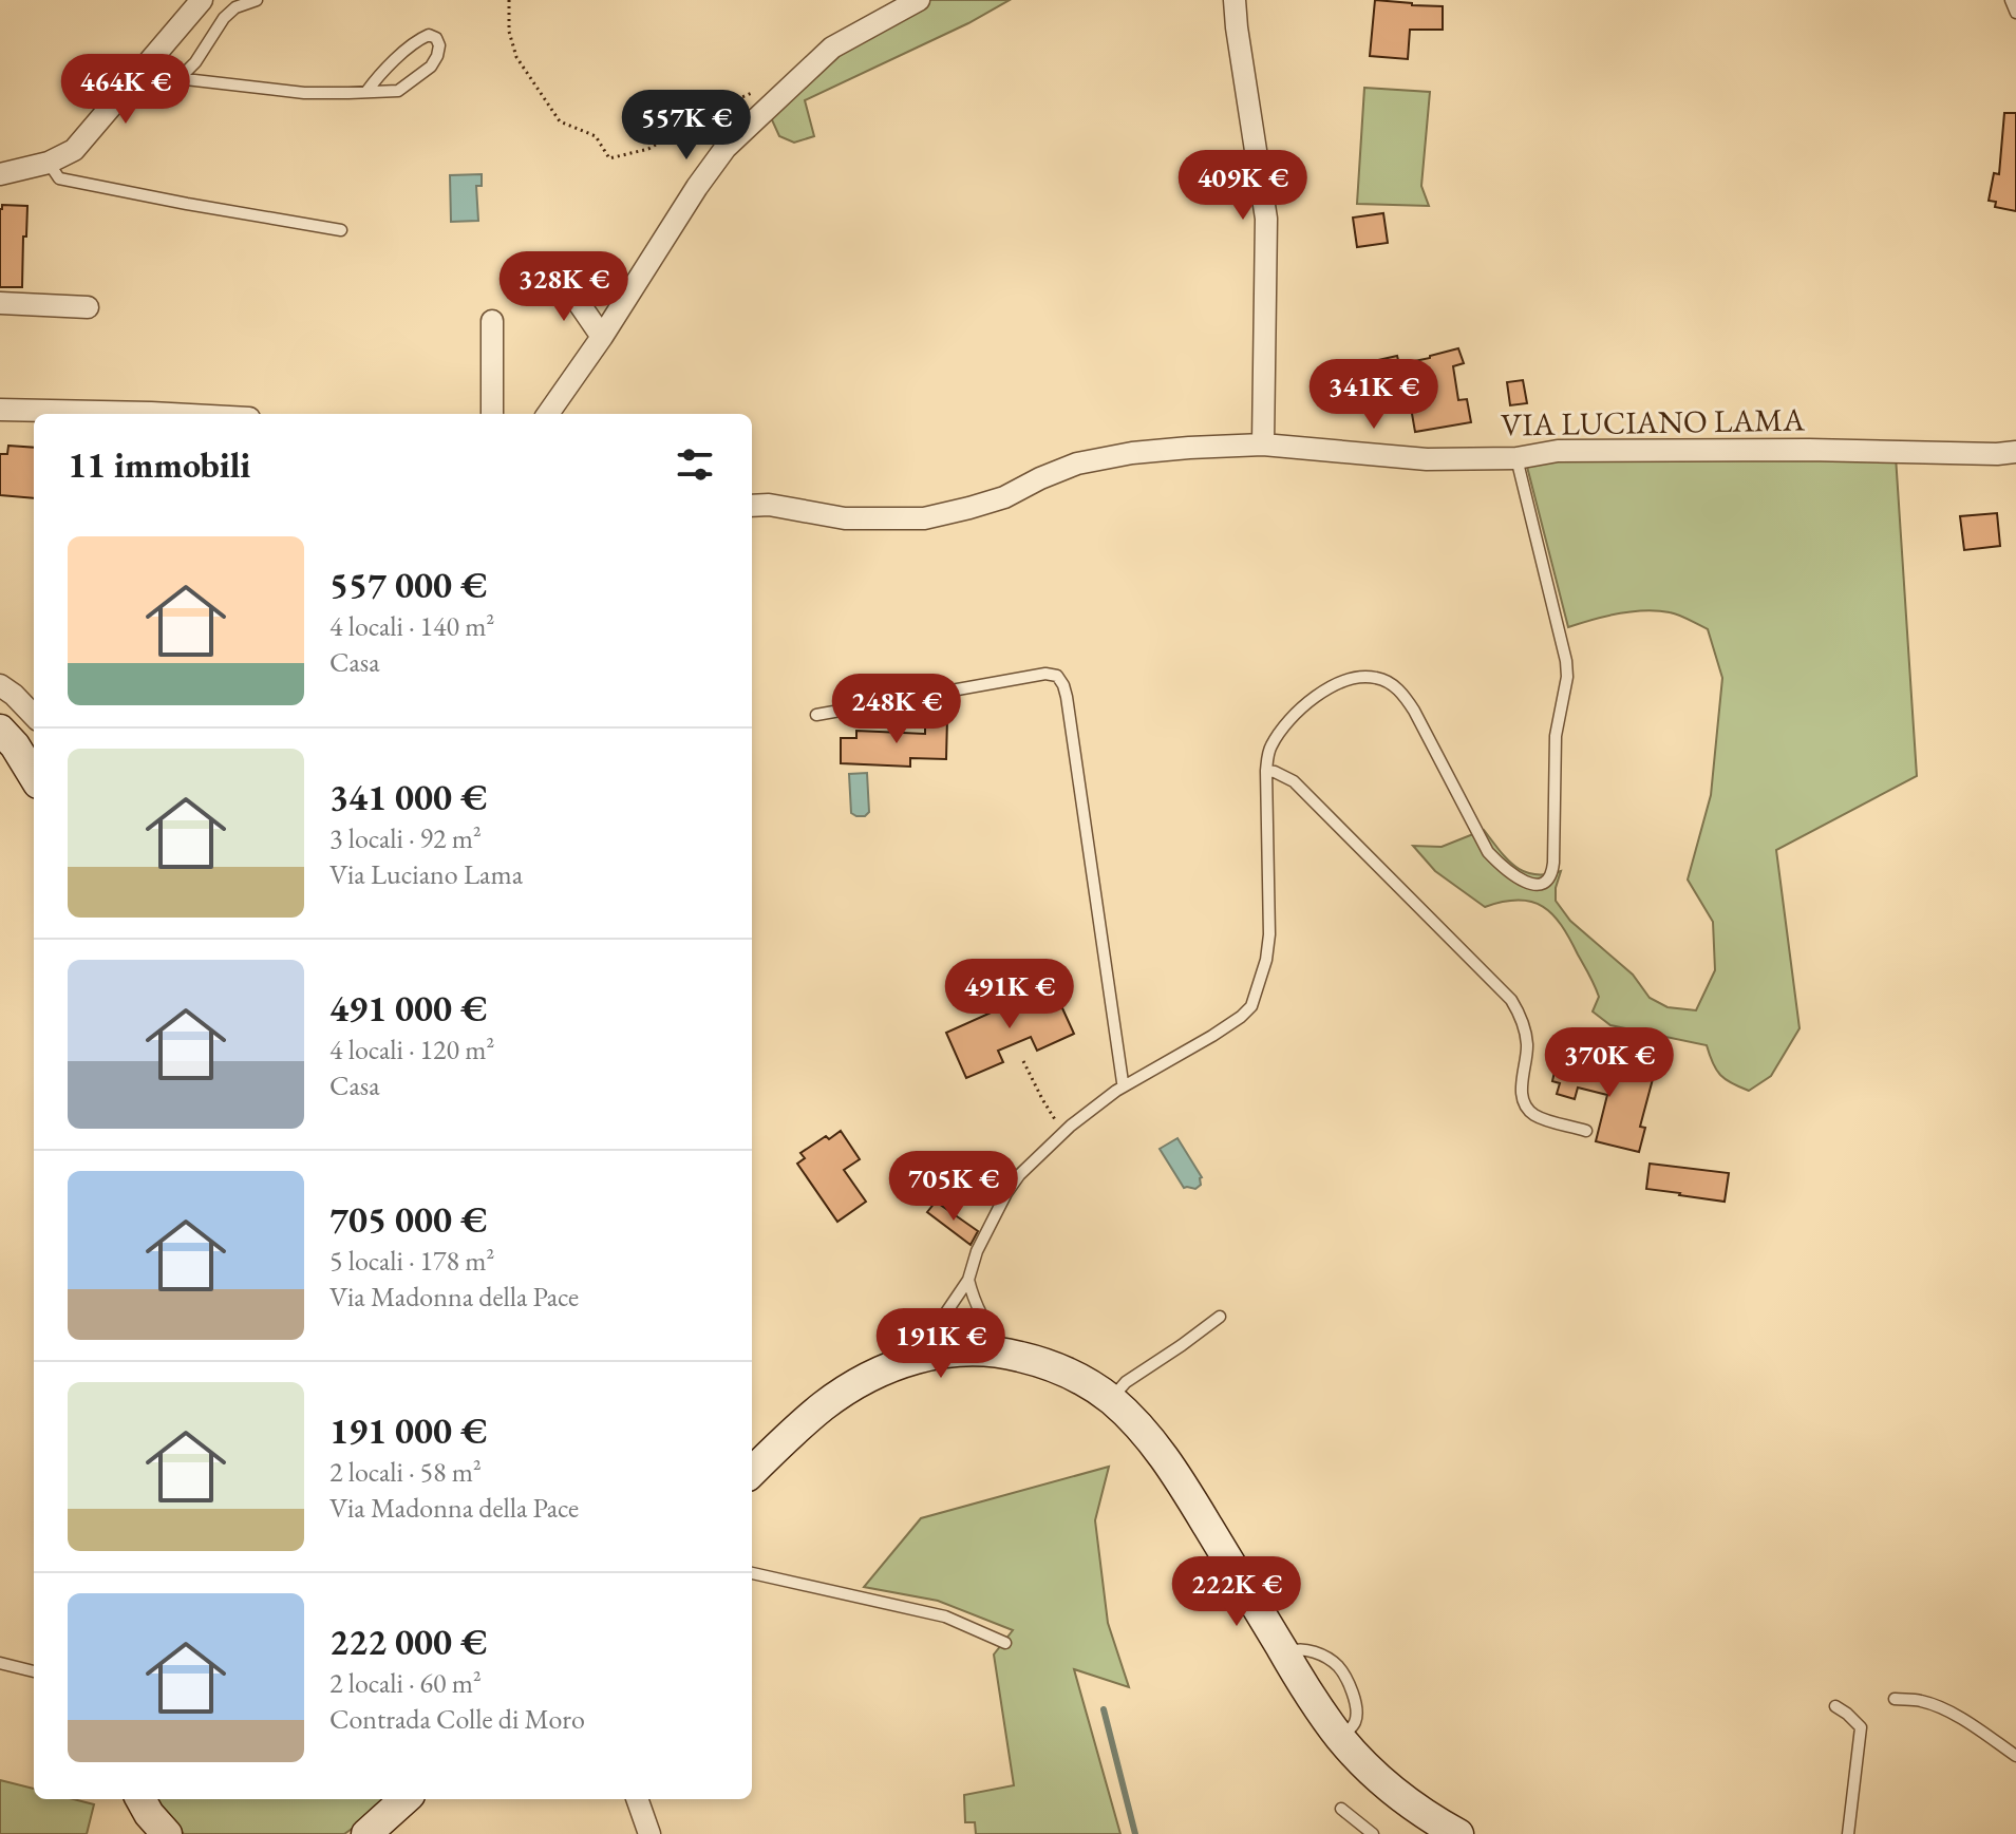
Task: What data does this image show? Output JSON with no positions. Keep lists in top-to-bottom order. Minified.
{"streets":{"street":["VIA LUCIANO LAMA"]},"page":{"price":["464K €","557K €","409K €","328K €","341K €","248K €","491K €","370K €","705K €","191K €","222K €"],"heading":"11 immobili","list":[{"name":"557 000 €","note":"4 locali · 140 m² · Casa"},{"name":"341 000 €","note":"3 locali · 92 m² · Via Luciano Lama"},{"name":"491 000 €","note":"4 locali · 120 m² · Casa"},{"name":"705 000 €","note":"5 locali · 178 m² · Via Madonna della Pace"},{"name":"191 000 €","note":"2 locali · 58 m² · Via Madonna della Pace"},{"name":"222 000 €","note":"2 locali · 60 m² · Contrada Colle di Moro"}]}}
